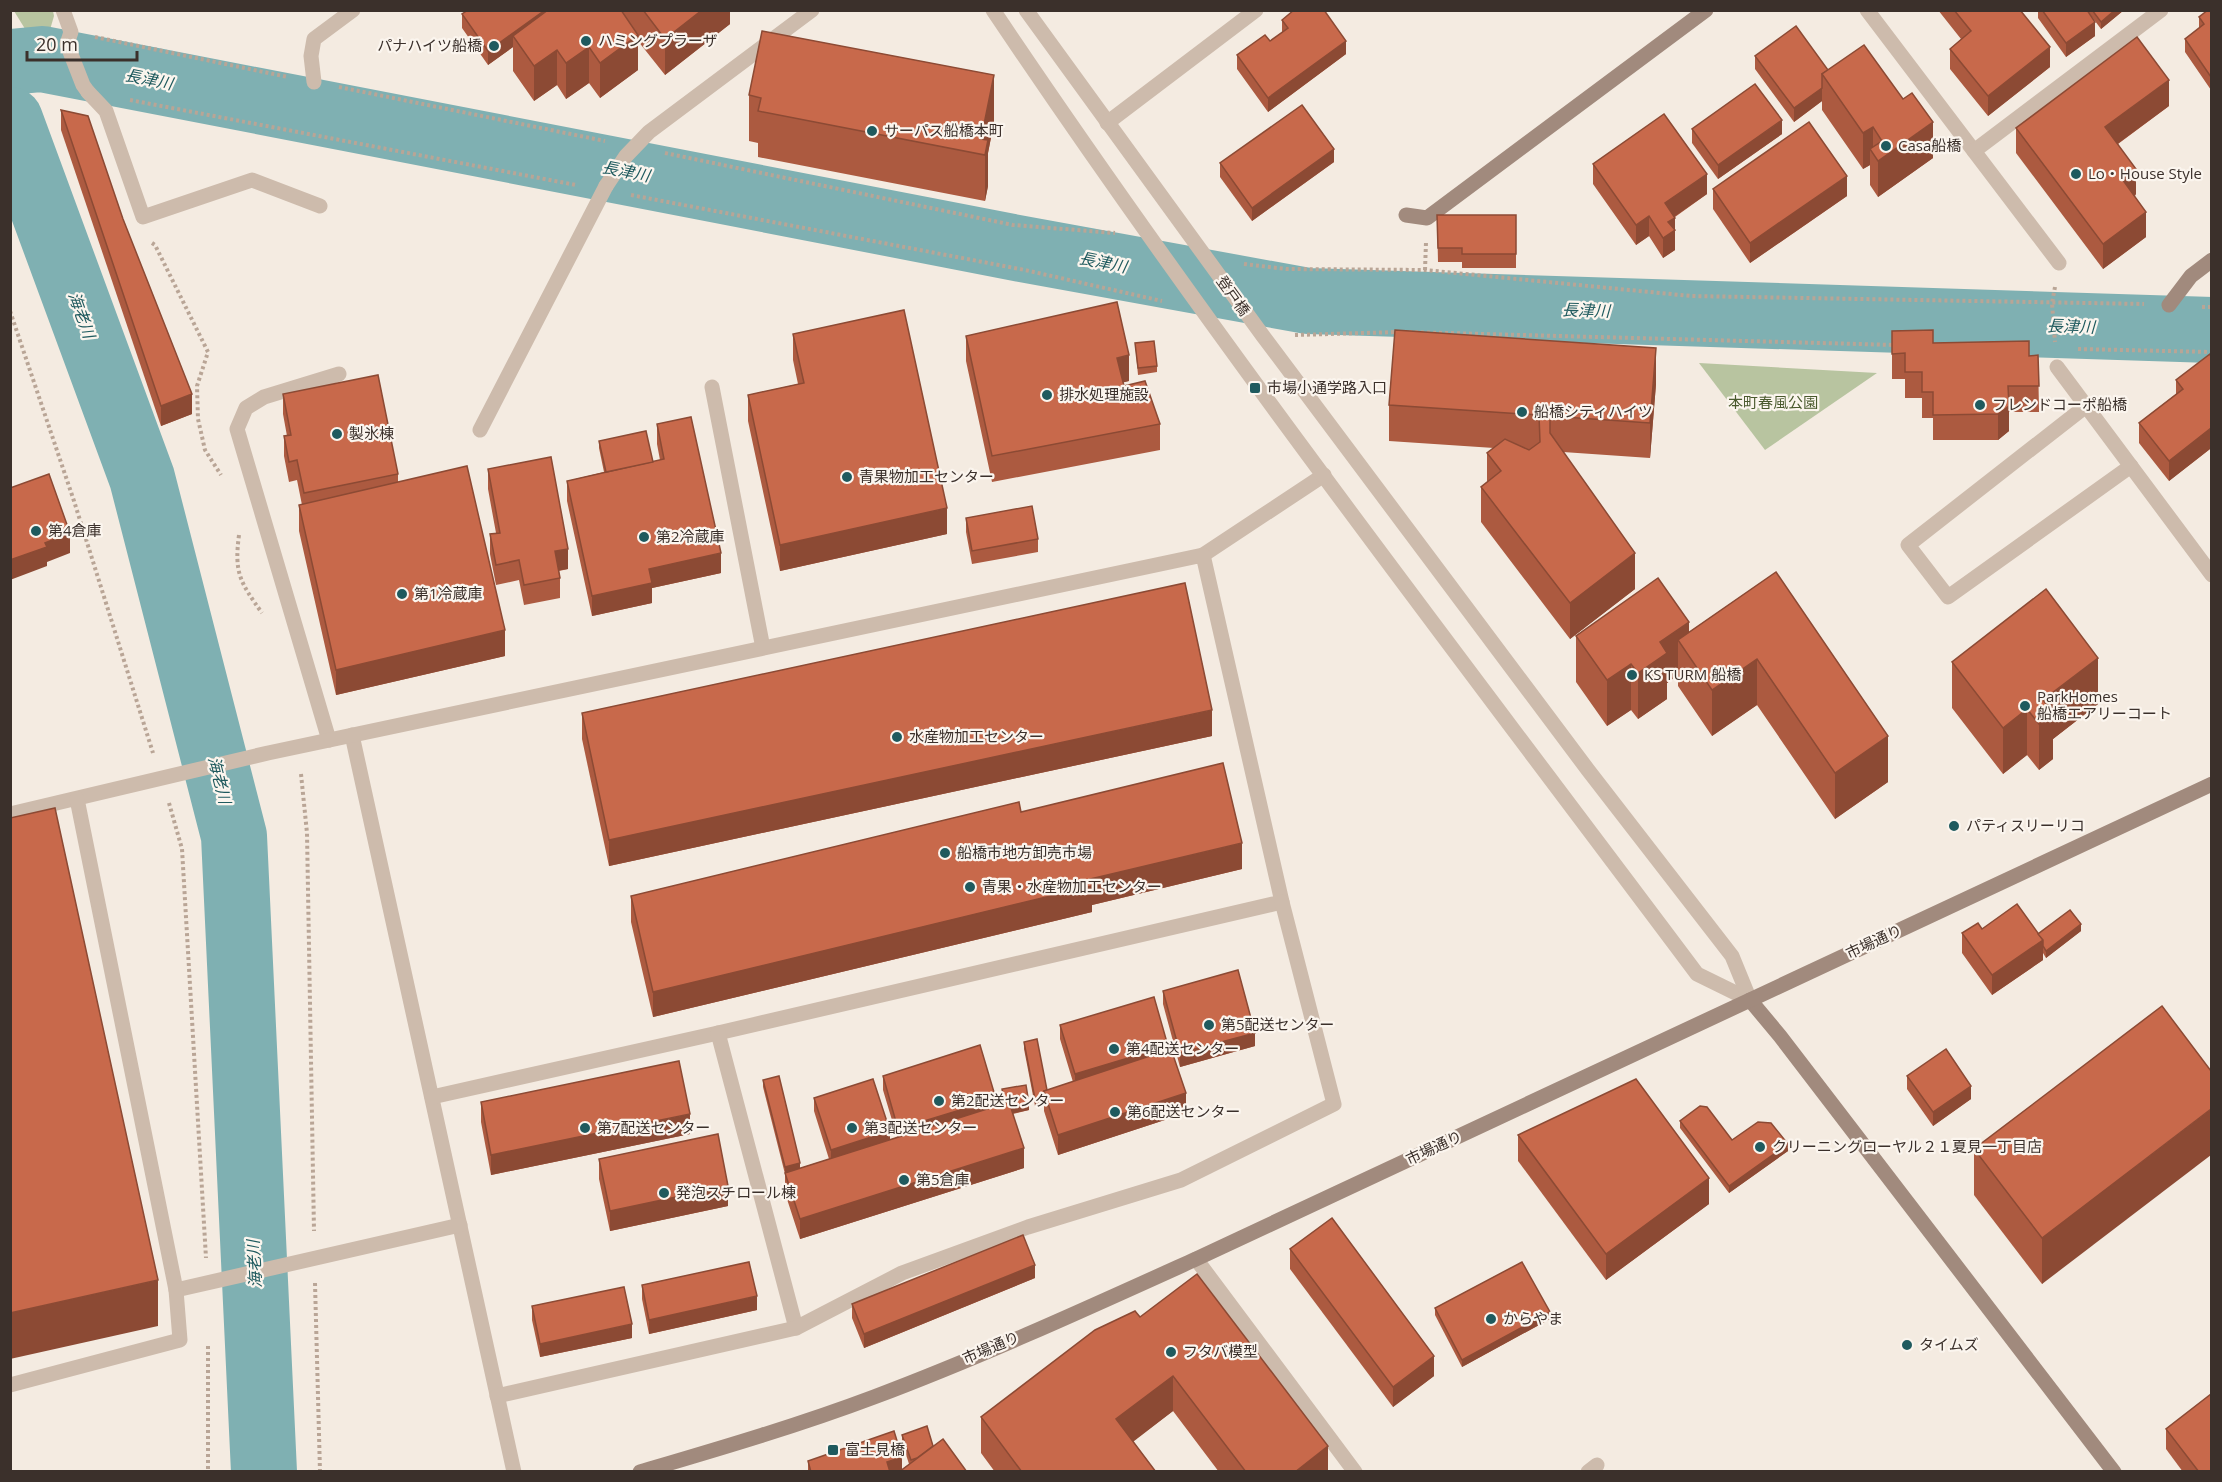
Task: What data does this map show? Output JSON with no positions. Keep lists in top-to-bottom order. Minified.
{"streets":{"street":["登戸橋","市場通り"]},"crossings":[["登戸橋","市場通り"]],"water":["長津川","海老川"],"parks":["本町春風公園"],"places":{"other":["ハミングプラーザ","パナハイツ船橋","サーパス船橋本町","Casa船橋","Lo・House Style","排水処理施設","フレンドコーポ船橋","船橋シティハイツ","製氷棟","青果物加工センター","第4倉庫","第2冷蔵庫","第1冷蔵庫","KS TURM 船橋","ParkHomes 船橋エアリーコート","水産物加工センター","パティスリーリコ","船橋市地方卸売市場","青果・水産物加工センター","第5配送センター","第4配送センター","第2配送センター","第6配送センター","第7配送センター","第3配送センター","クリーニングローヤル２１夏見一丁目店","第5倉庫","発泡スチロール棟","からやま","タイムズ","フタバ模型"],"transit":["市場小通学路入口","富士見橋"]},"scale_bar":"20 m"}
